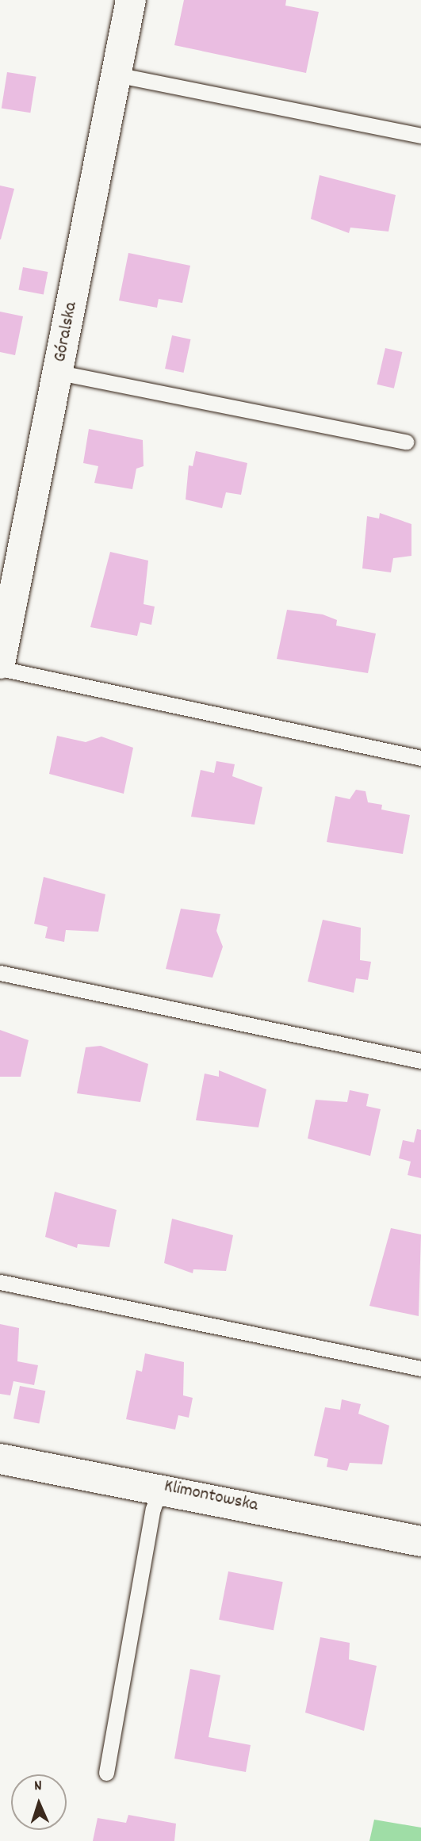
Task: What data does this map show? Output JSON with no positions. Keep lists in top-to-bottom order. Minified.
{"streets":{"street":["Góralska","Klimontowska"]},"north":"top"}
